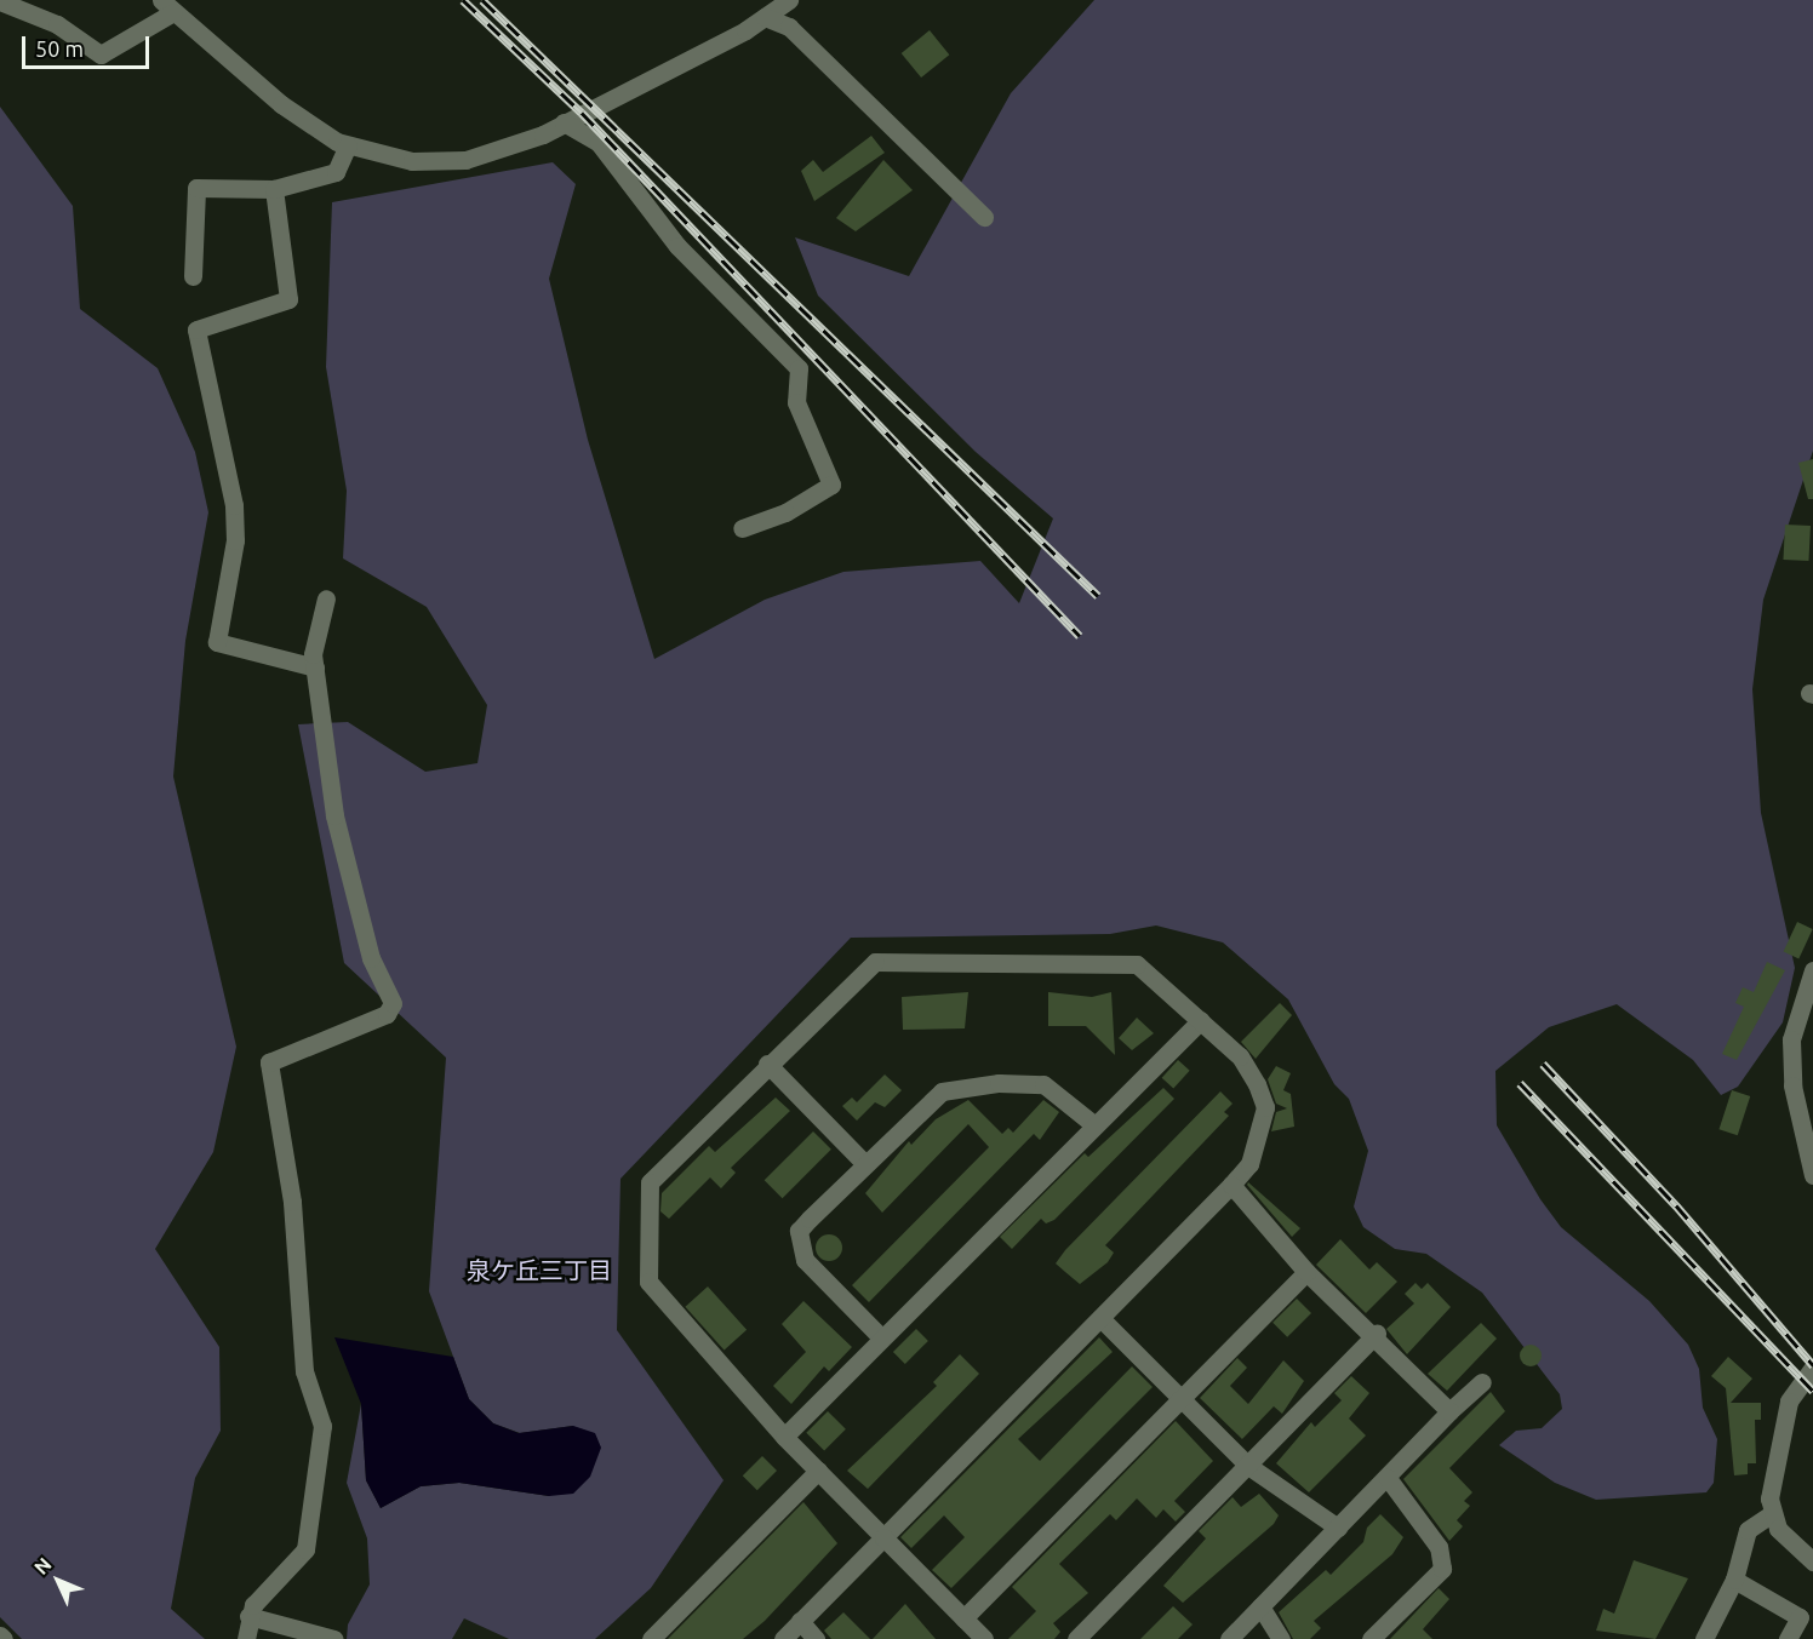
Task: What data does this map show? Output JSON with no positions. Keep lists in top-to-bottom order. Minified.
{"districts":["泉ケ丘三丁目"],"scale_bar":"50 m","north":"top left"}
